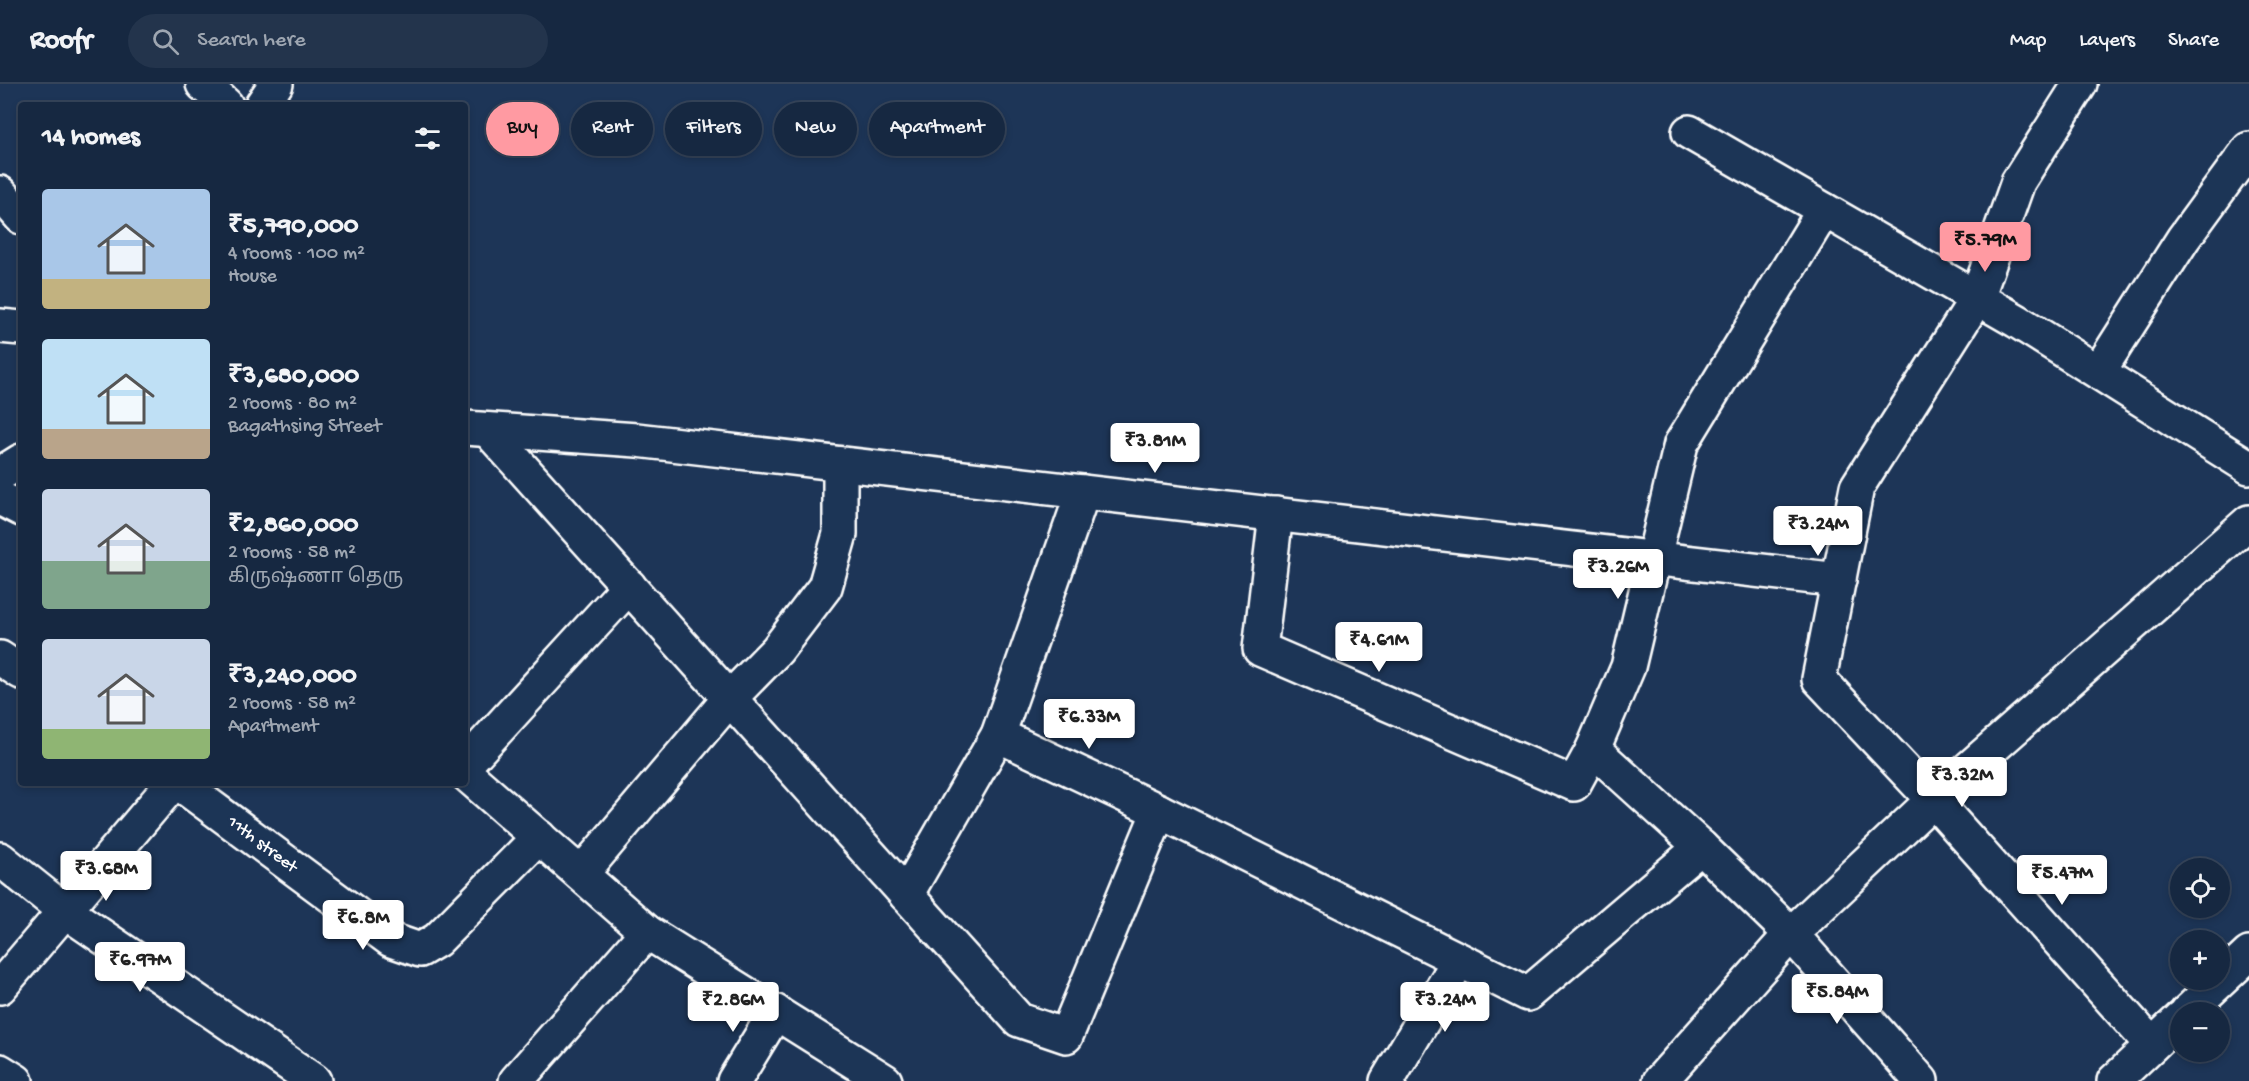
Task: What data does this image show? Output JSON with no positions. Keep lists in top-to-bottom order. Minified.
{"streets":{"street":["11th street"]},"page":{"header":"Roofr","search":"Search here","nav":["Map","Layers","Share"],"chip":["Buy","Rent","Filters","New","Apartment"],"heading":"14 homes","list":[{"name":"₹5,790,000","note":"4 rooms · 100 m² · House"},{"name":"₹3,680,000","note":"2 rooms · 80 m² · Bagathsing Street"},{"name":"₹2,860,000","note":"2 rooms · 58 m² · கிருஷ்ணா தெரு"},{"name":"₹3,240,000","note":"2 rooms · 58 m² · Apartment"}],"price":["₹5.79M","₹3.81M","₹3.24M","₹3.26M","₹4.61M","₹6.33M","₹3.32M","₹3.68M","₹5.47M","₹6.8M","₹6.97M","₹5.84M","₹2.86M","₹3.24M"],"map_buttons":["+","−"]}}
